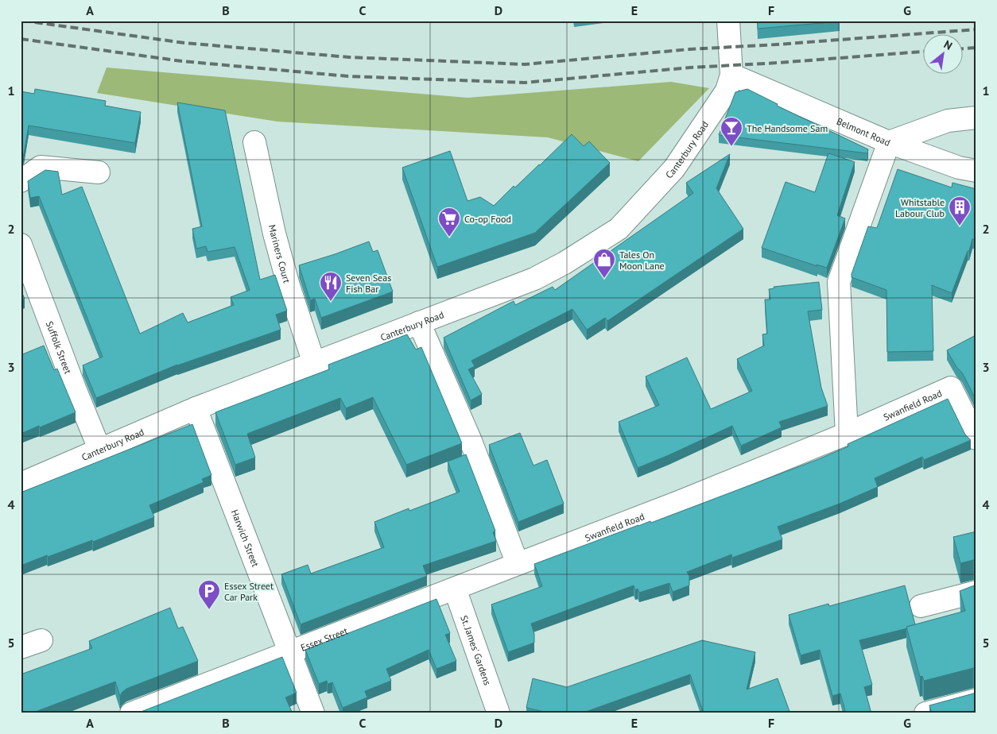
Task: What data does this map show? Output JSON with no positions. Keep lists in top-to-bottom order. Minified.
{"streets":{"street":["Belmont Road","Canterbury Road","Mariners Court","Suffolk Street","Swanfield Road","Harwich Street","Essex Street","St. James' Gardens"]},"crossings":[["Belmont Road","Canterbury Road"],["Canterbury Road","Mariners Court"],["Canterbury Road","Suffolk Street"],["Canterbury Road","Harwich Street"],["Swanfield Road","Essex Street"],["Harwich Street","Essex Street"],["Essex Street","St. James' Gardens"]],"places":{"bar":["The Handsome Sam"],"building":["Whitstable Labour Club"],"supermarket":["Co-op Food"],"shop":["Tales On Moon Lane"],"restaurant":["Seven Seas Fish Bar"],"parking":["Essex Street Car Park"]},"north":"top right","grid":{"columns":["A","B","C","D","E","F","G"],"rows":["1","2","3","4","5"]}}
